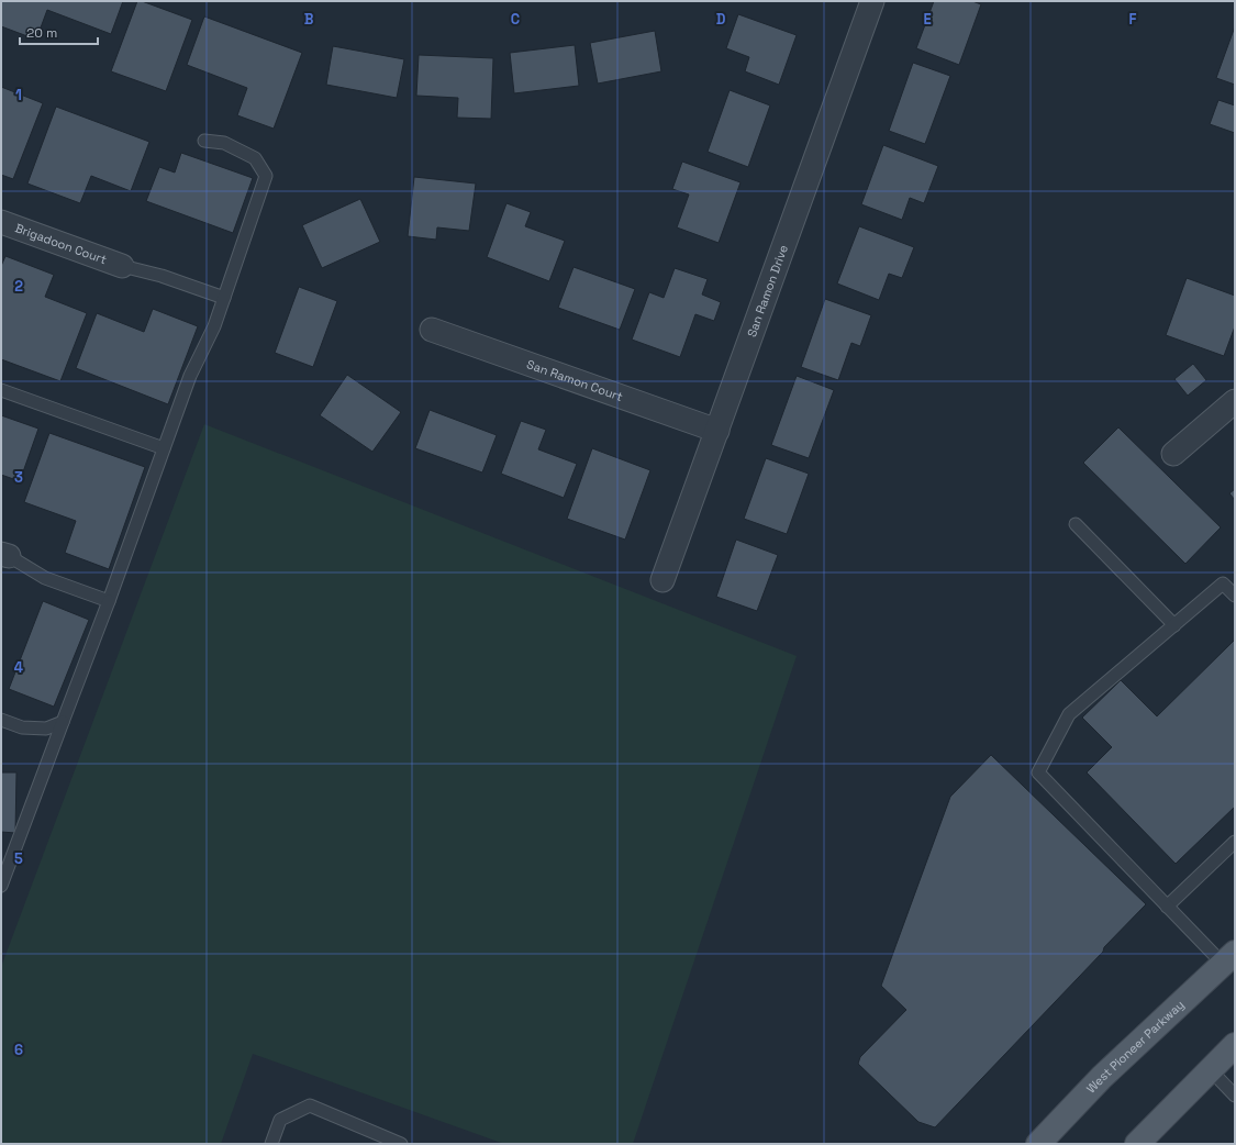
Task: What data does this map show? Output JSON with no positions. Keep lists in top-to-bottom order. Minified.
{"streets":{"main road":["West Pioneer Parkway"],"street":["Brigadoon Court","San Ramon Drive","San Ramon Court"]},"crossings":[["San Ramon Drive","San Ramon Court"]],"scale_bar":"20 m","grid":{"columns":["B","C","D","E","F"],"rows":["1","2","3","4","5","6"]}}
